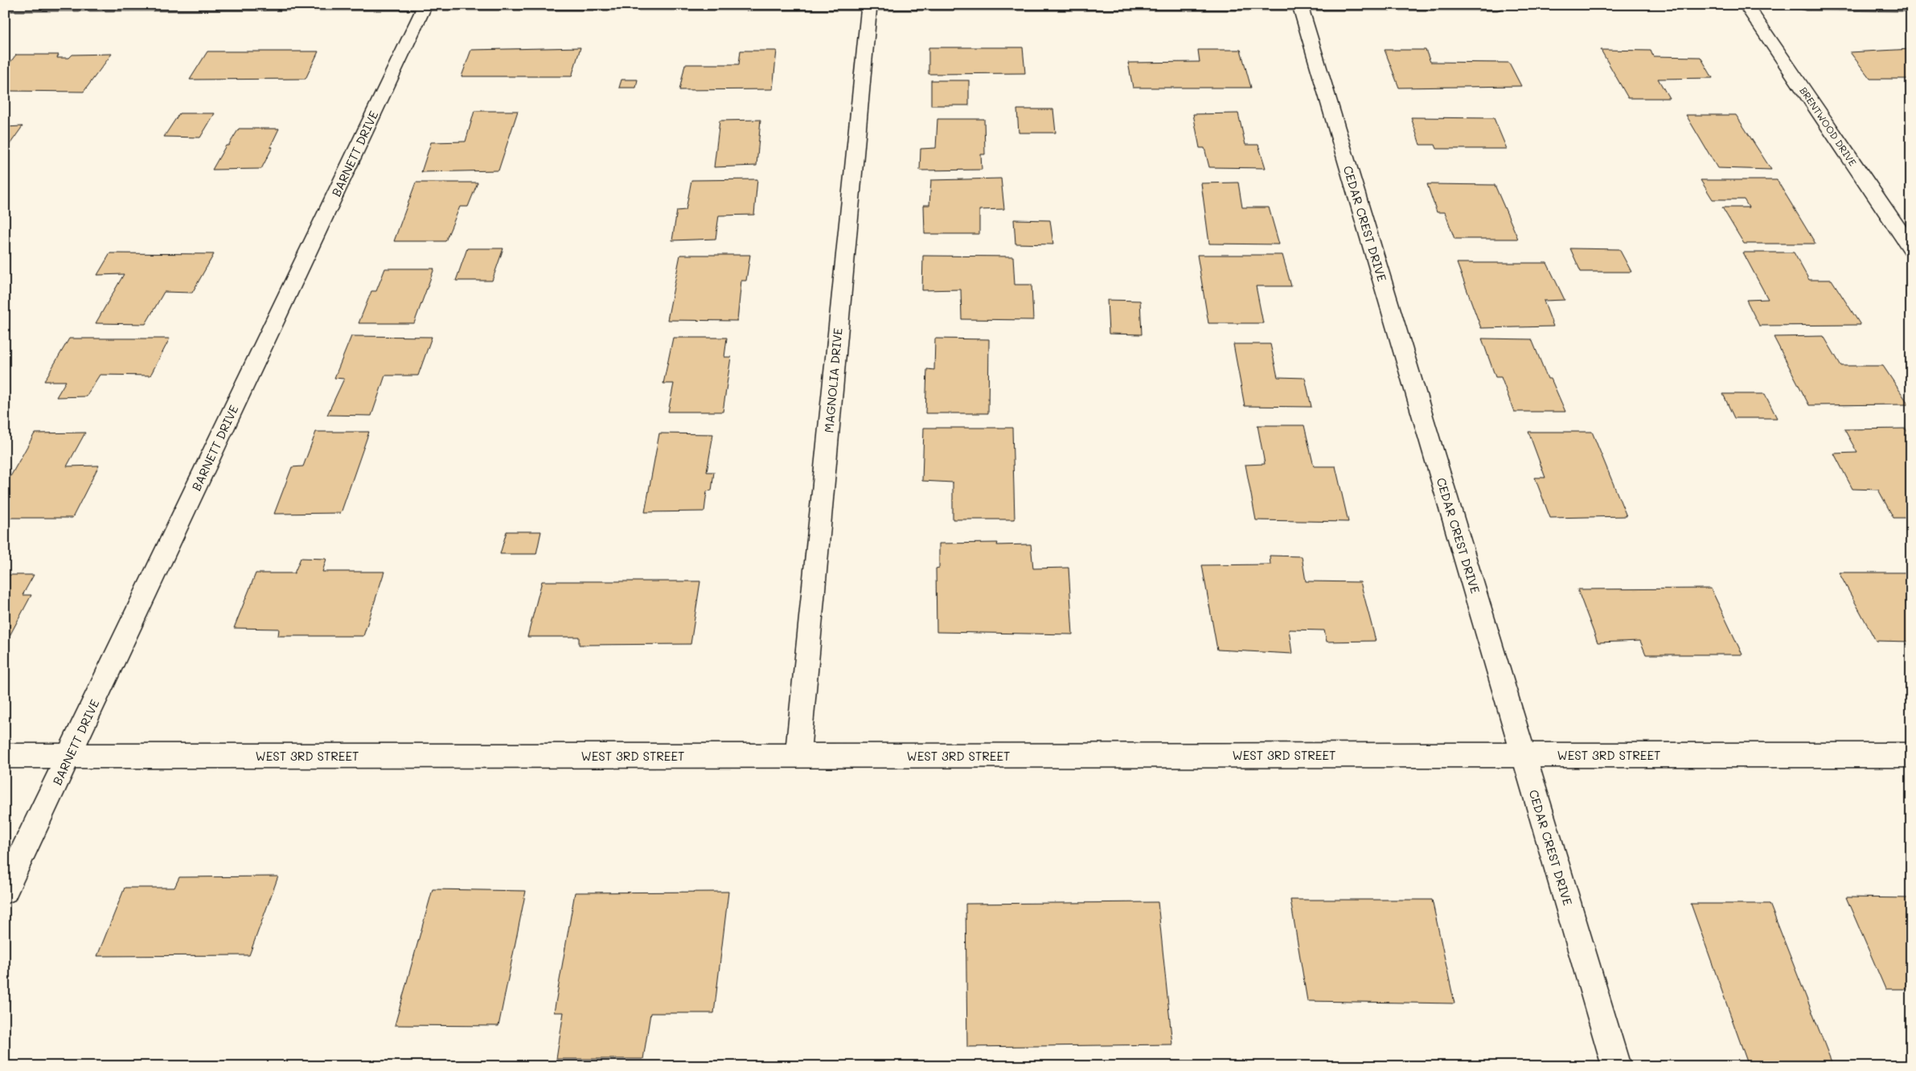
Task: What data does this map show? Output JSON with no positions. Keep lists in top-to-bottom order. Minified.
{"streets":{"street":["BRENTWOOD DRIVE","BARNETT DRIVE","CEDAR CREST DRIVE","MAGNOLIA DRIVE","WEST 3RD STREET"]},"crossings":[["BARNETT DRIVE","WEST 3RD STREET"],["CEDAR CREST DRIVE","WEST 3RD STREET"],["MAGNOLIA DRIVE","WEST 3RD STREET"]]}
